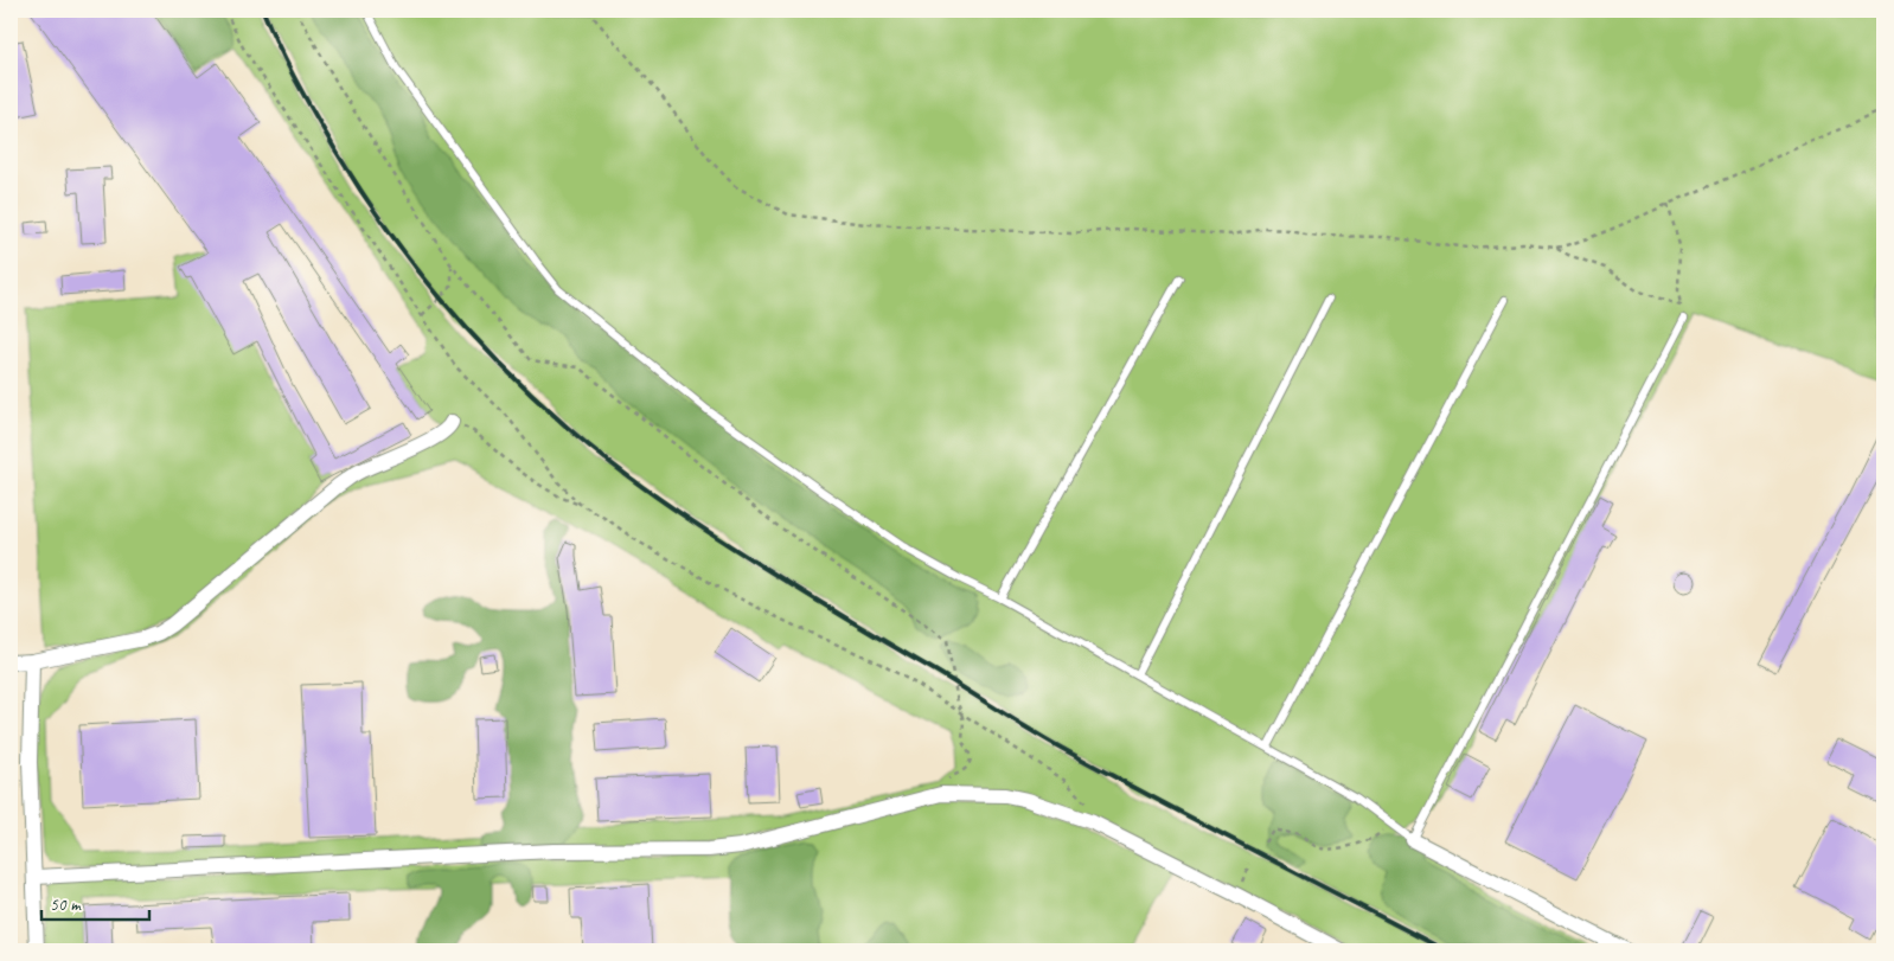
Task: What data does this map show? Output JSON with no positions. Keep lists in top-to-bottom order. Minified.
{"scale_bar":"50 m"}
